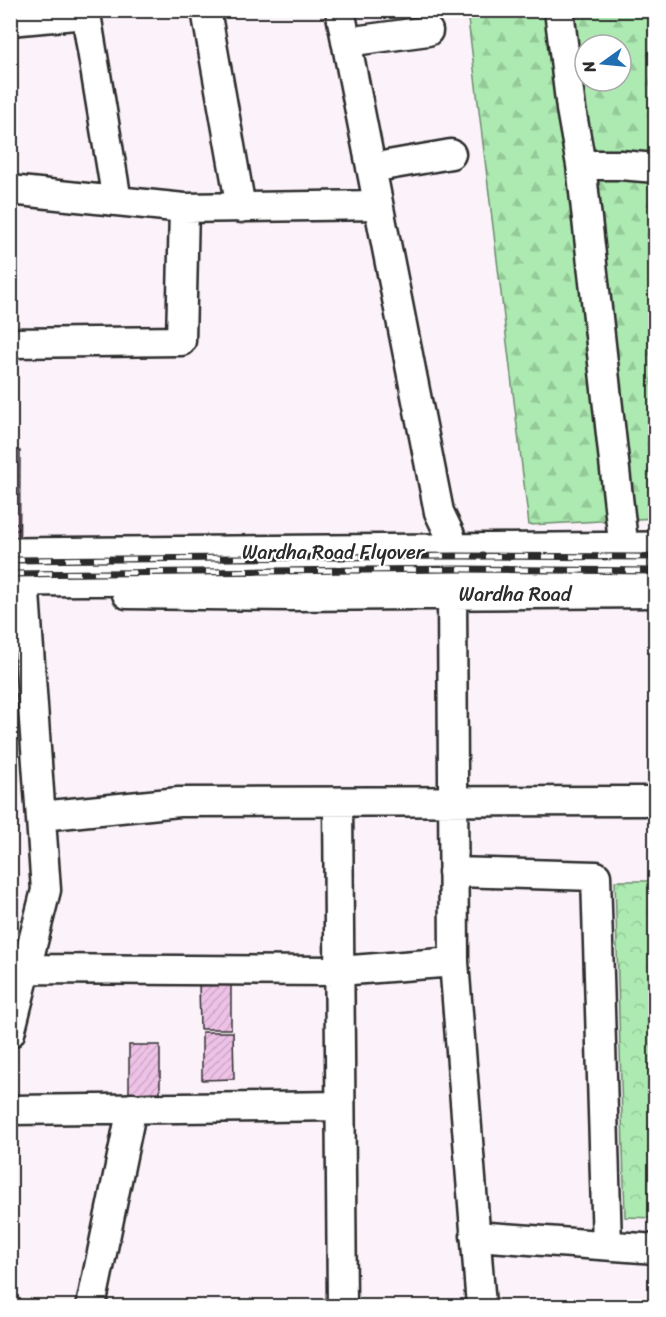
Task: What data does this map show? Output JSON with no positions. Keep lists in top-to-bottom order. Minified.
{"streets":{"highway":["Wardha Road Flyover"],"street":["Wardha Road"]},"crossings":[["Wardha Road Flyover","Wardha Road"]],"north":"left"}
